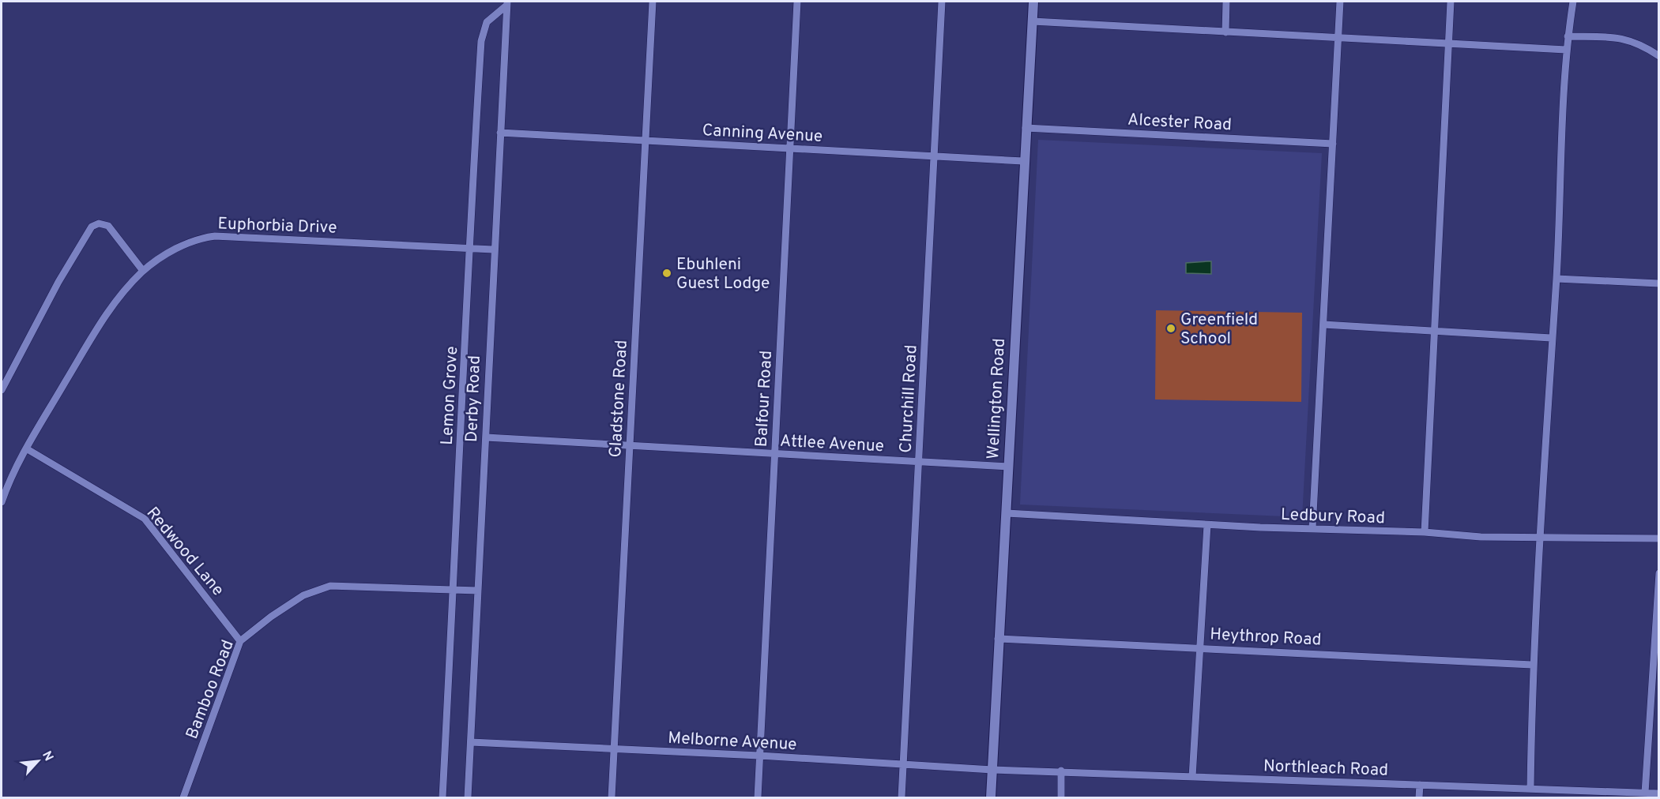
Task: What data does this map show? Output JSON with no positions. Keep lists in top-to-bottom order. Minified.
{"streets":{"main road":["Wellington Road"],"street":["Alcester Road","Canning Avenue","Euphorbia Drive","Lemon Grove","Derby Road","Gladstone Road","Balfour Road","Churchill Road","Attlee Avenue","Ledbury Road","Redwood Lane","Heythrop Road","Bamboo Road","Melborne Avenue","Northleach Road"]},"crossings":[["Alcester Road","Wellington Road"],["Canning Avenue","Derby Road"],["Canning Avenue","Gladstone Road"],["Canning Avenue","Balfour Road"],["Canning Avenue","Churchill Road"],["Canning Avenue","Wellington Road"],["Euphorbia Drive","Lemon Grove"],["Euphorbia Drive","Derby Road"],["Euphorbia Drive","Redwood Lane"],["Lemon Grove","Derby Road"],["Lemon Grove","Bamboo Road"],["Derby Road","Attlee Avenue"],["Derby Road","Bamboo Road"],["Derby Road","Melborne Avenue"],["Gladstone Road","Attlee Avenue"],["Gladstone Road","Melborne Avenue"],["Balfour Road","Attlee Avenue"],["Balfour Road","Melborne Avenue"],["Churchill Road","Attlee Avenue"],["Churchill Road","Melborne Avenue"],["Wellington Road","Attlee Avenue"],["Wellington Road","Ledbury Road"],["Wellington Road","Heythrop Road"],["Wellington Road","Melborne Avenue"],["Wellington Road","Northleach Road"],["Redwood Lane","Bamboo Road"],["Melborne Avenue","Northleach Road"]],"places":["Ebuhleni Guest Lodge","Greenfield School"],"north":"top right"}
